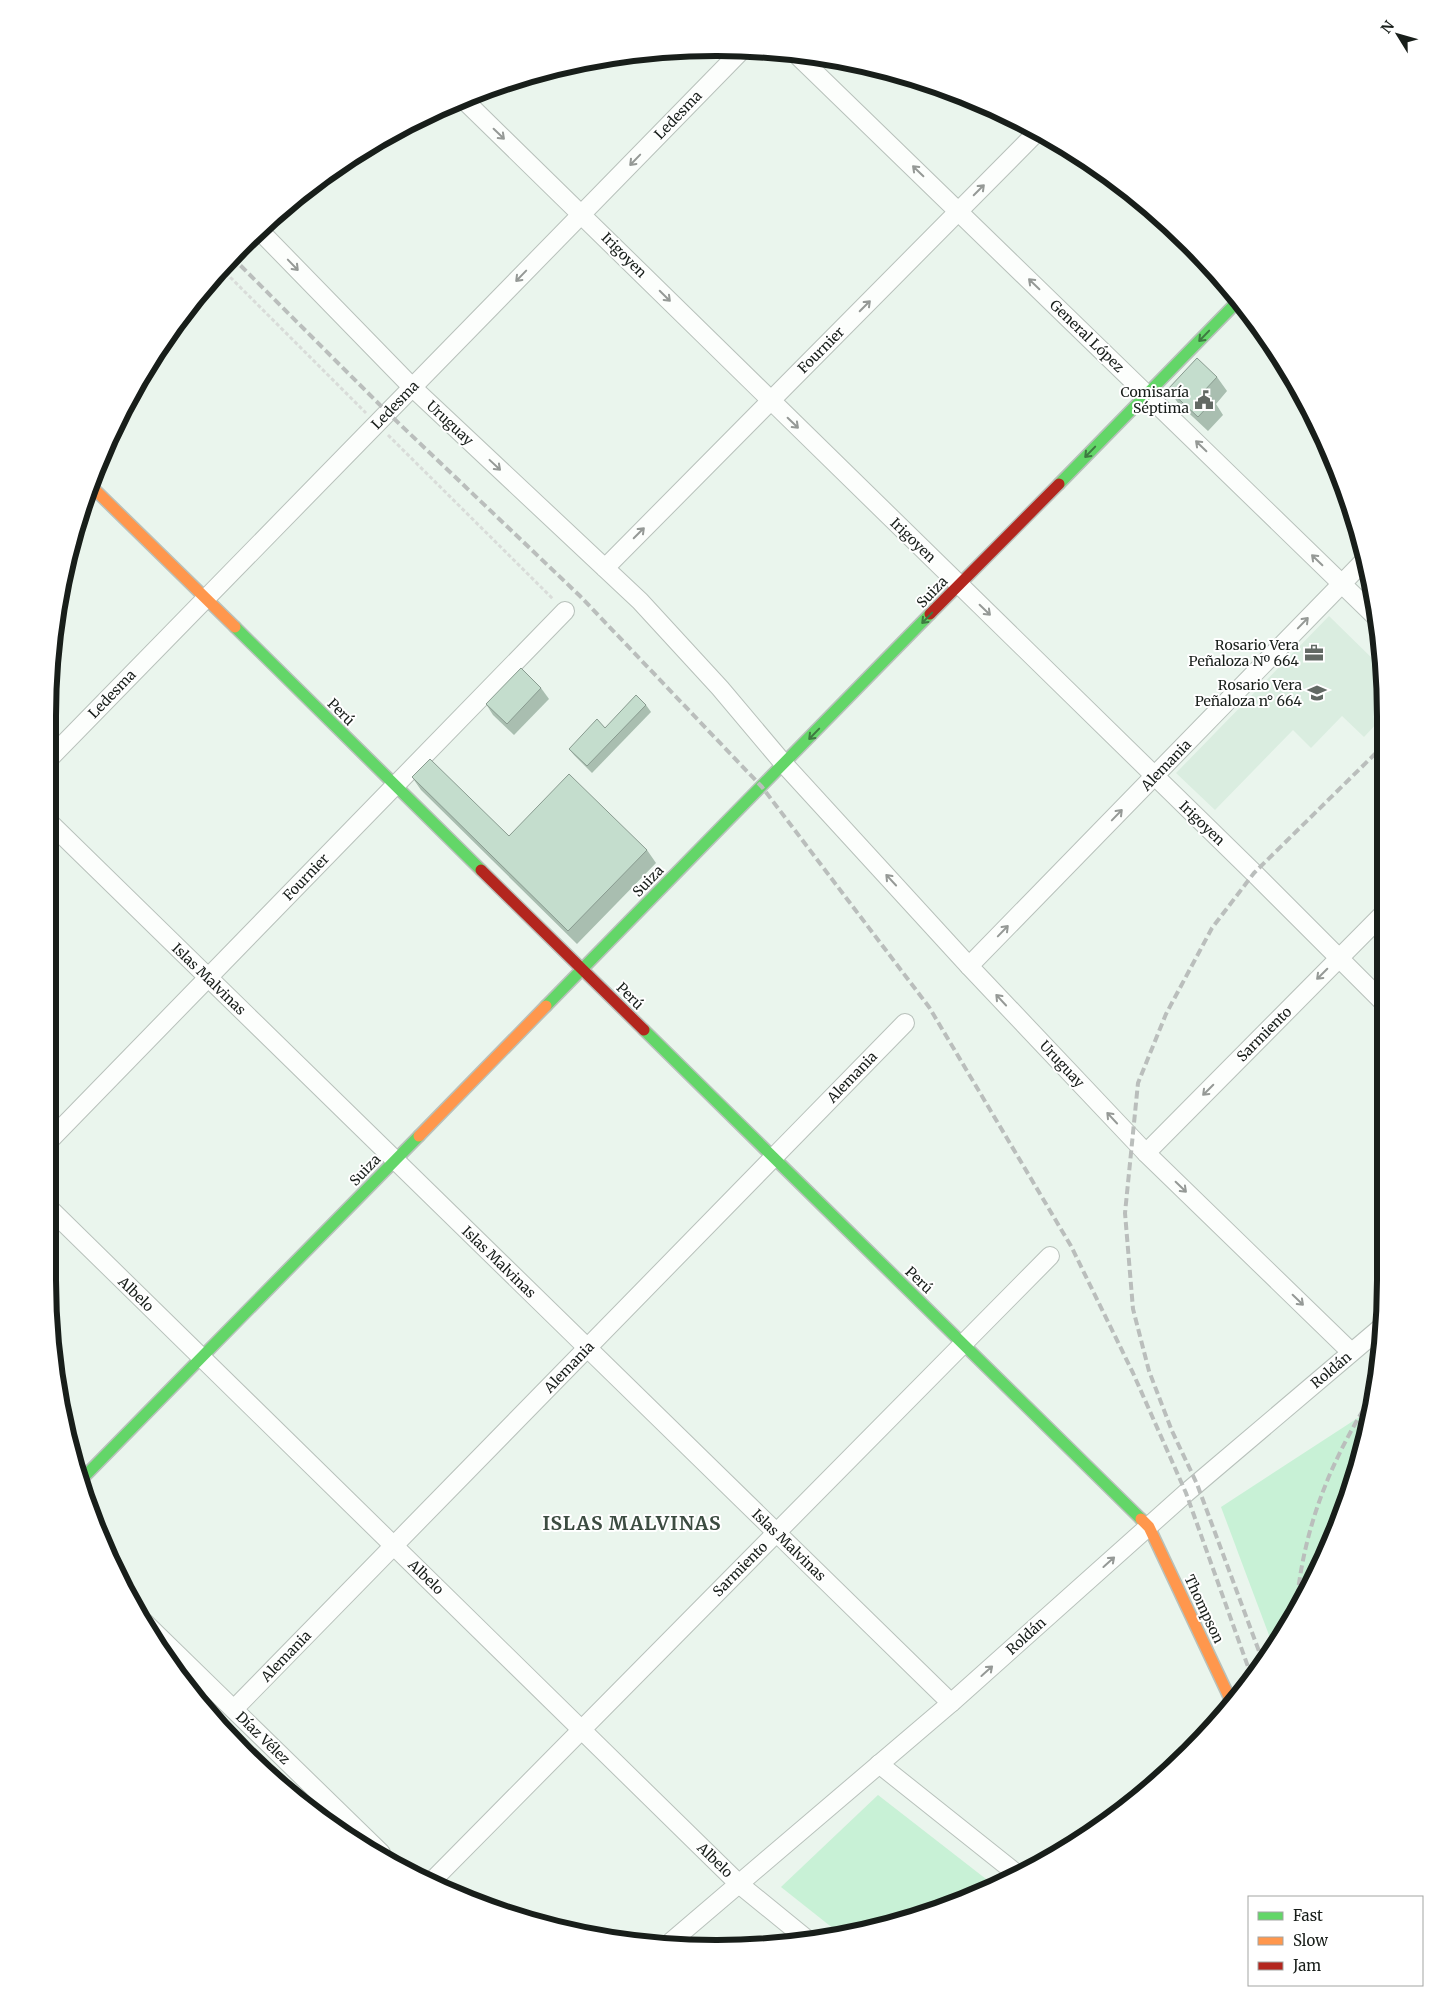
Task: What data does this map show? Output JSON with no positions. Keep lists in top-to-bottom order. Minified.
{"streets":{"street":["Ledesma","Irigoyen","General López","Fournier","Uruguay","Suiza","Perú","Alemania","Islas Malvinas","Sarmiento","Albelo","Roldán","Thompson","Díaz Vélez"]},"crossings":[["Ledesma","Irigoyen"],["Ledesma","Uruguay"],["Ledesma","Perú"],["Irigoyen","Fournier"],["Irigoyen","Suiza"],["Irigoyen","Alemania"],["Irigoyen","Sarmiento"],["General López","Fournier"],["General López","Suiza"],["General López","Alemania"],["Fournier","Uruguay"],["Fournier","Perú"],["Fournier","Islas Malvinas"],["Uruguay","Suiza"],["Uruguay","Alemania"],["Uruguay","Sarmiento"],["Uruguay","Roldán"],["Suiza","Perú"],["Suiza","Islas Malvinas"],["Suiza","Albelo"],["Perú","Alemania"],["Perú","Sarmiento"],["Perú","Roldán"],["Perú","Thompson"],["Alemania","Islas Malvinas"],["Alemania","Albelo"],["Alemania","Díaz Vélez"],["Islas Malvinas","Sarmiento"],["Islas Malvinas","Roldán"],["Sarmiento","Albelo"],["Albelo","Roldán"],["Roldán","Thompson"]],"one_way":["Ledesma","Irigoyen","General López","Fournier","Suiza","Alemania"],"districts":["ISLAS MALVINAS"],"places":{"public building":["Comisaría Séptima"],"office":["Rosario Vera Peñaloza Nº 664"],"school or university":["Rosario Vera Peñaloza n° 664"]},"legend":["Fast","Slow","Jam"],"north":"top left"}
